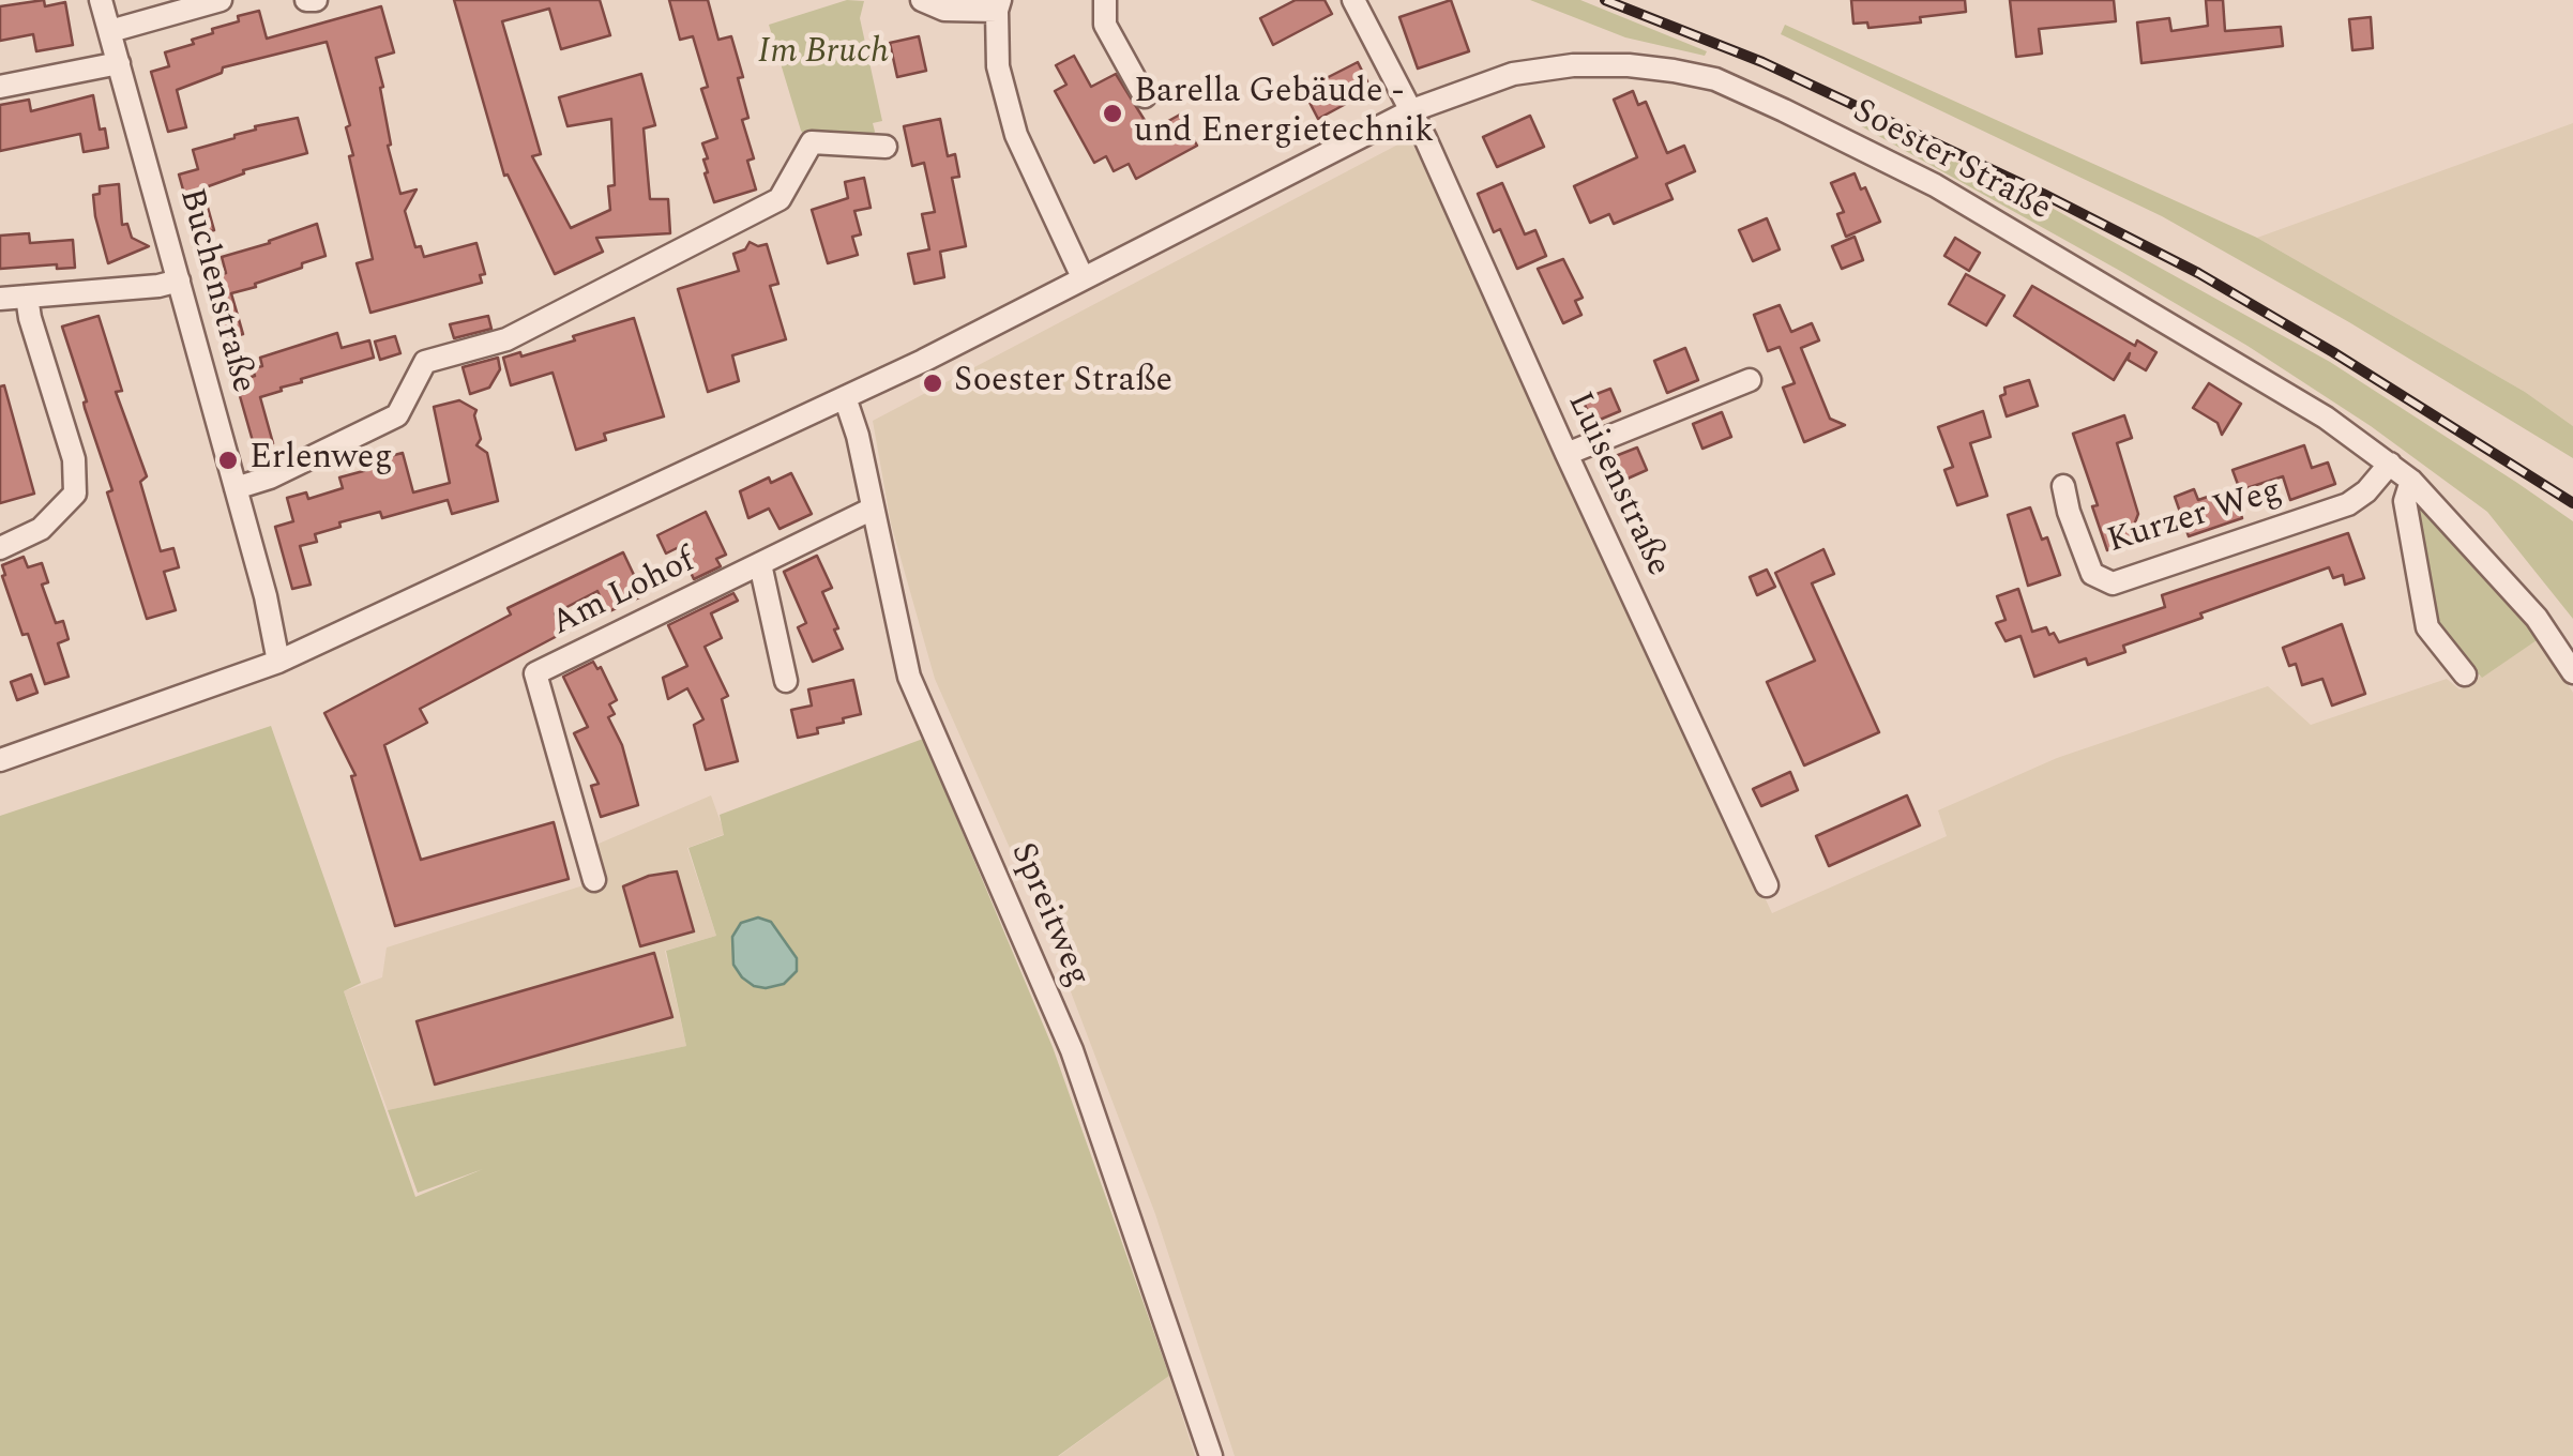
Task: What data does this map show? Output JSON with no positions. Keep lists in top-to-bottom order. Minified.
{"streets":{"street":["Soester Straße","Buchenstraße","Luisenstraße","Kurzer Weg","Am Lohof","Spreitweg"]},"crossings":[["Soester Straße","Buchenstraße"],["Soester Straße","Luisenstraße"],["Soester Straße","Kurzer Weg"],["Soester Straße","Spreitweg"],["Am Lohof","Spreitweg"]],"parks":["Im Bruch"],"places":["Barella Gebäude - und Energietechnik","Soester Straße","Erlenweg"]}
